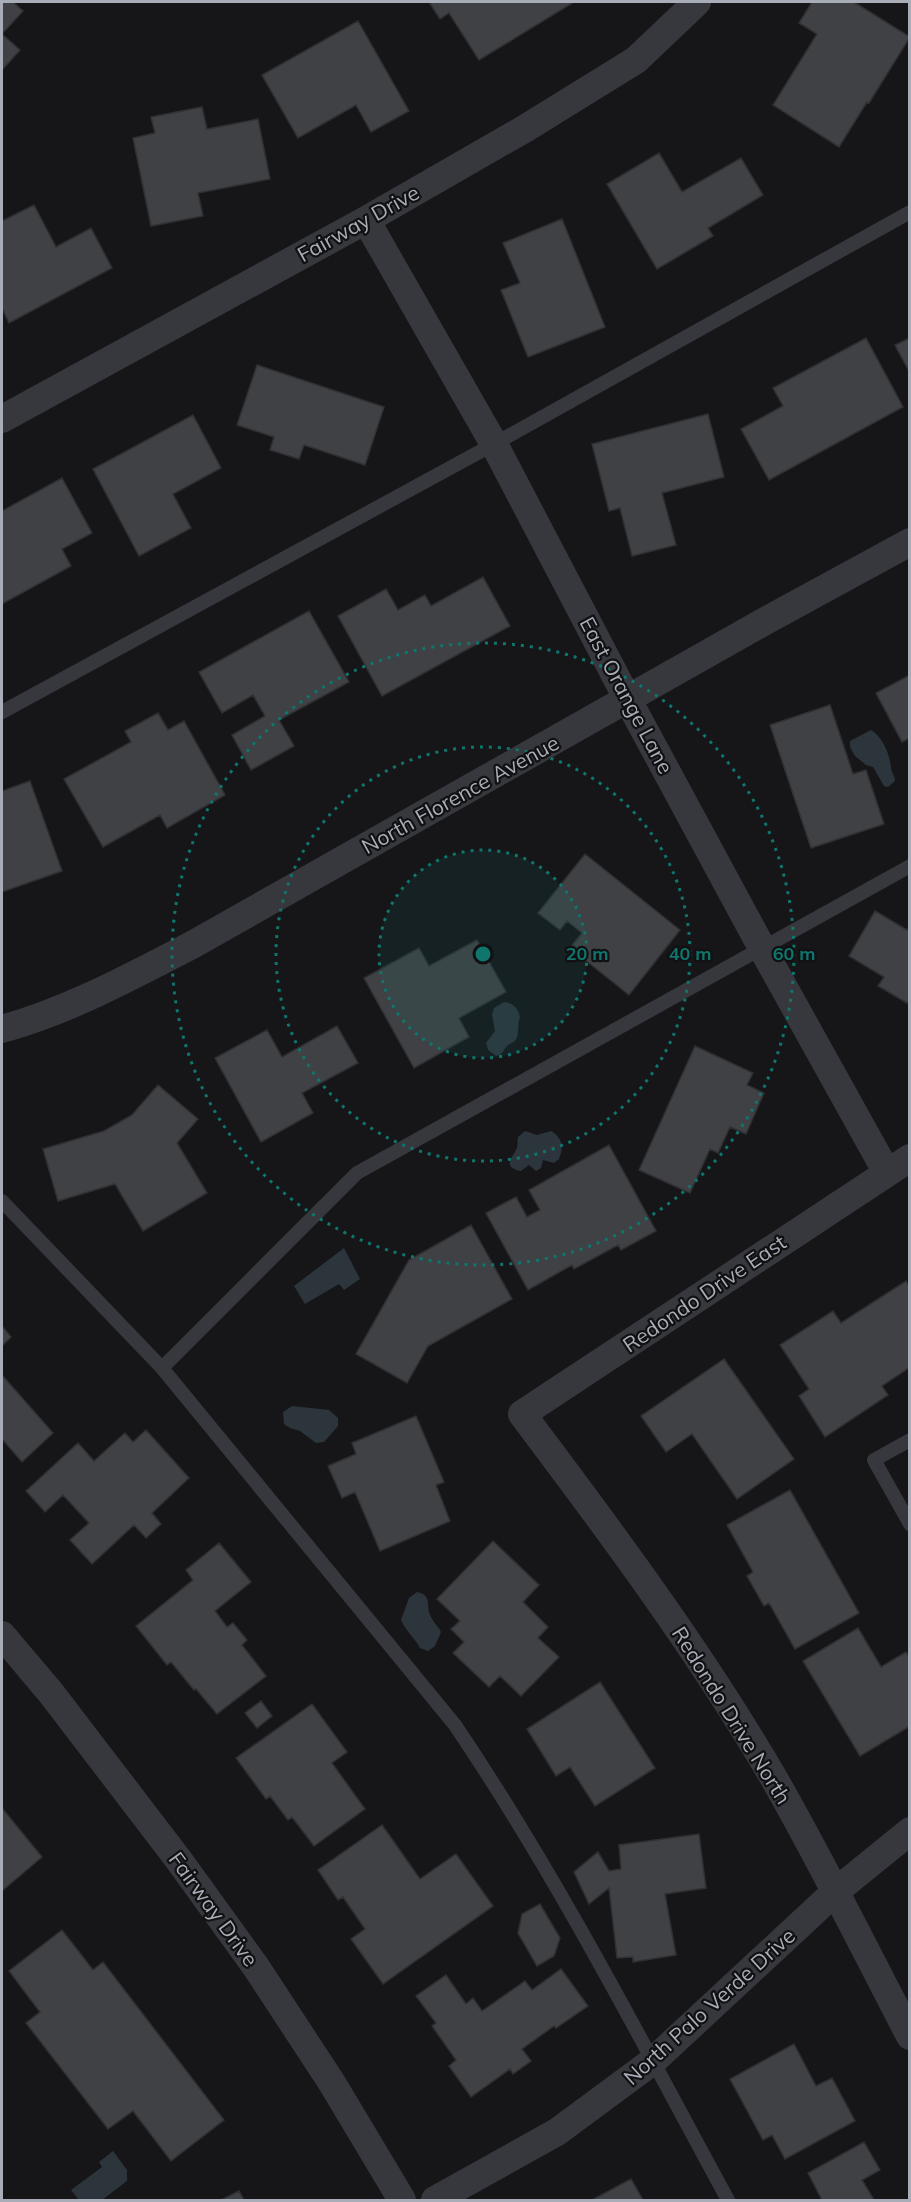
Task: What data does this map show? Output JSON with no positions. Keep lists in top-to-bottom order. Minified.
{"streets":{"street":["Fairway Drive","East Orange Lane","North Florence Avenue","Redondo Drive East","Redondo Drive North","North Palo Verde Drive"]},"crossings":[["Fairway Drive","East Orange Lane"],["East Orange Lane","North Florence Avenue"],["East Orange Lane","Redondo Drive East"],["Redondo Drive East","Redondo Drive North"],["Redondo Drive North","North Palo Verde Drive"]],"rings":["20 m","40 m","60 m"]}
